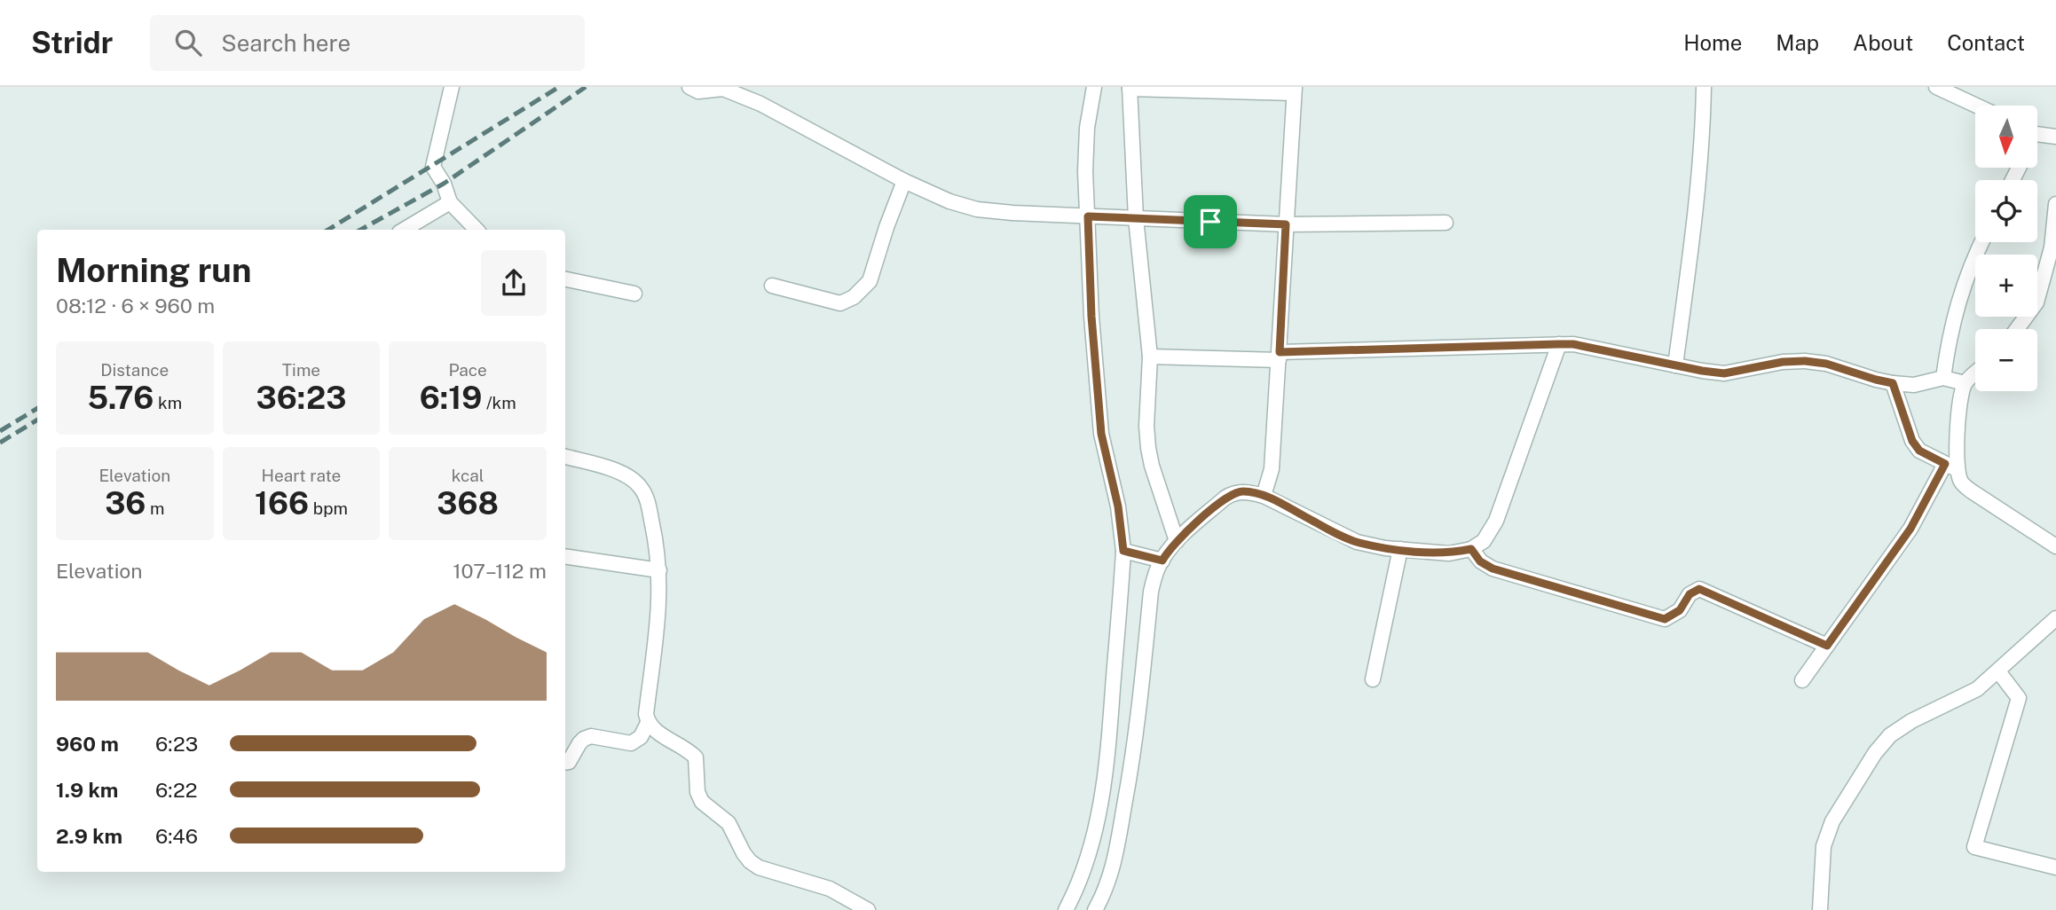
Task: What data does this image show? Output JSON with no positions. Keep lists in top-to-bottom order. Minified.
{"north":"bottom","page":{"header":"Stridr","search":"Search here","nav":["Home","Map","About","Contact"],"map_buttons":["+","−"],"heading":["Morning run","08:12 · 6 × 960 m"],"stats":[["Distance","5.76 km"],["Time","36:23"],["Pace","6:19 /km"],["Elevation","36 m"],["Heart rate","166 bpm"],["kcal","368"]],"chart":["Elevation","107–112 m"],"list":[{"name":"960 m","note":"6:23"},{"name":"1.9 km","note":"6:22"},{"name":"2.9 km","note":"6:46"}]}}
